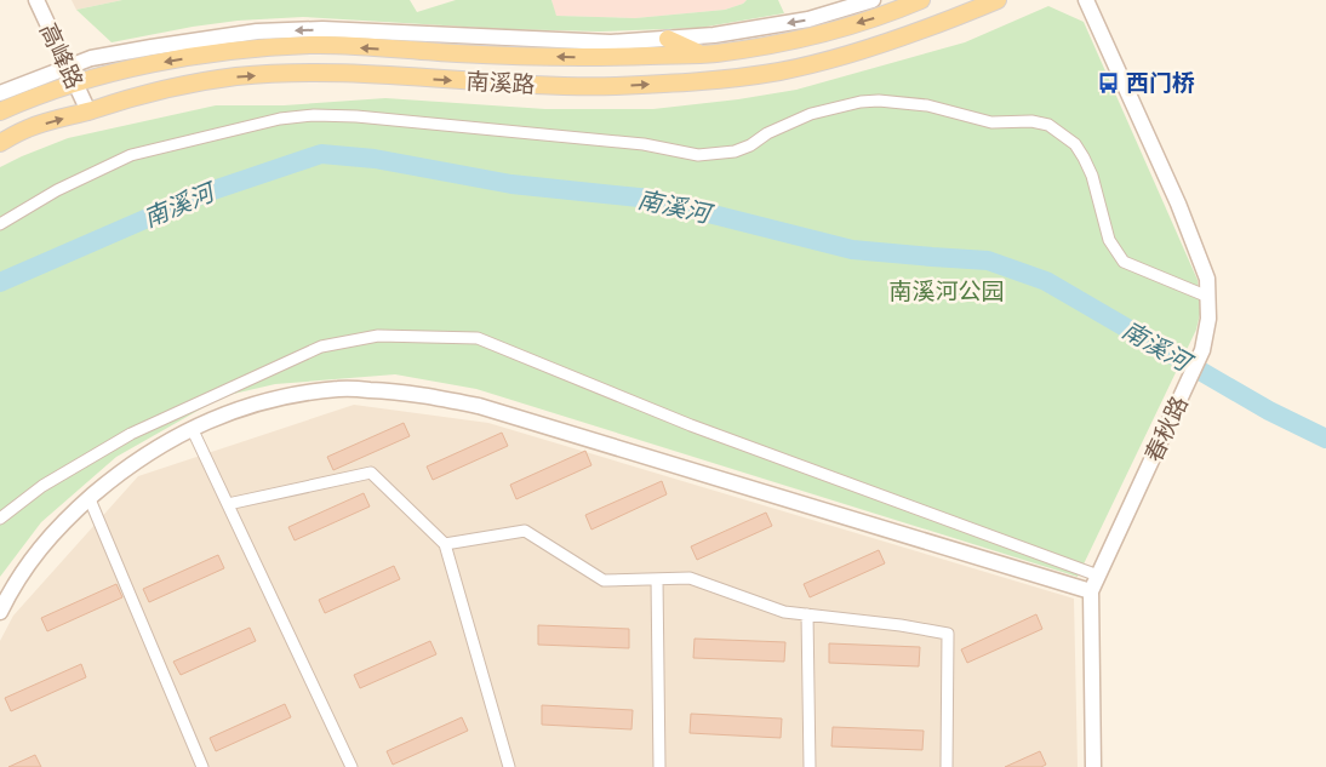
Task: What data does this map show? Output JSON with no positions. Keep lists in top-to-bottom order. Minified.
{"streets":{"main road":["南溪路"],"street":["高峰路","春秋路"]},"crossings":[["高峰路","南溪路"]],"water":["南溪河"],"parks":["南溪河公园"],"places":{"bus stop":["西门桥"]}}
